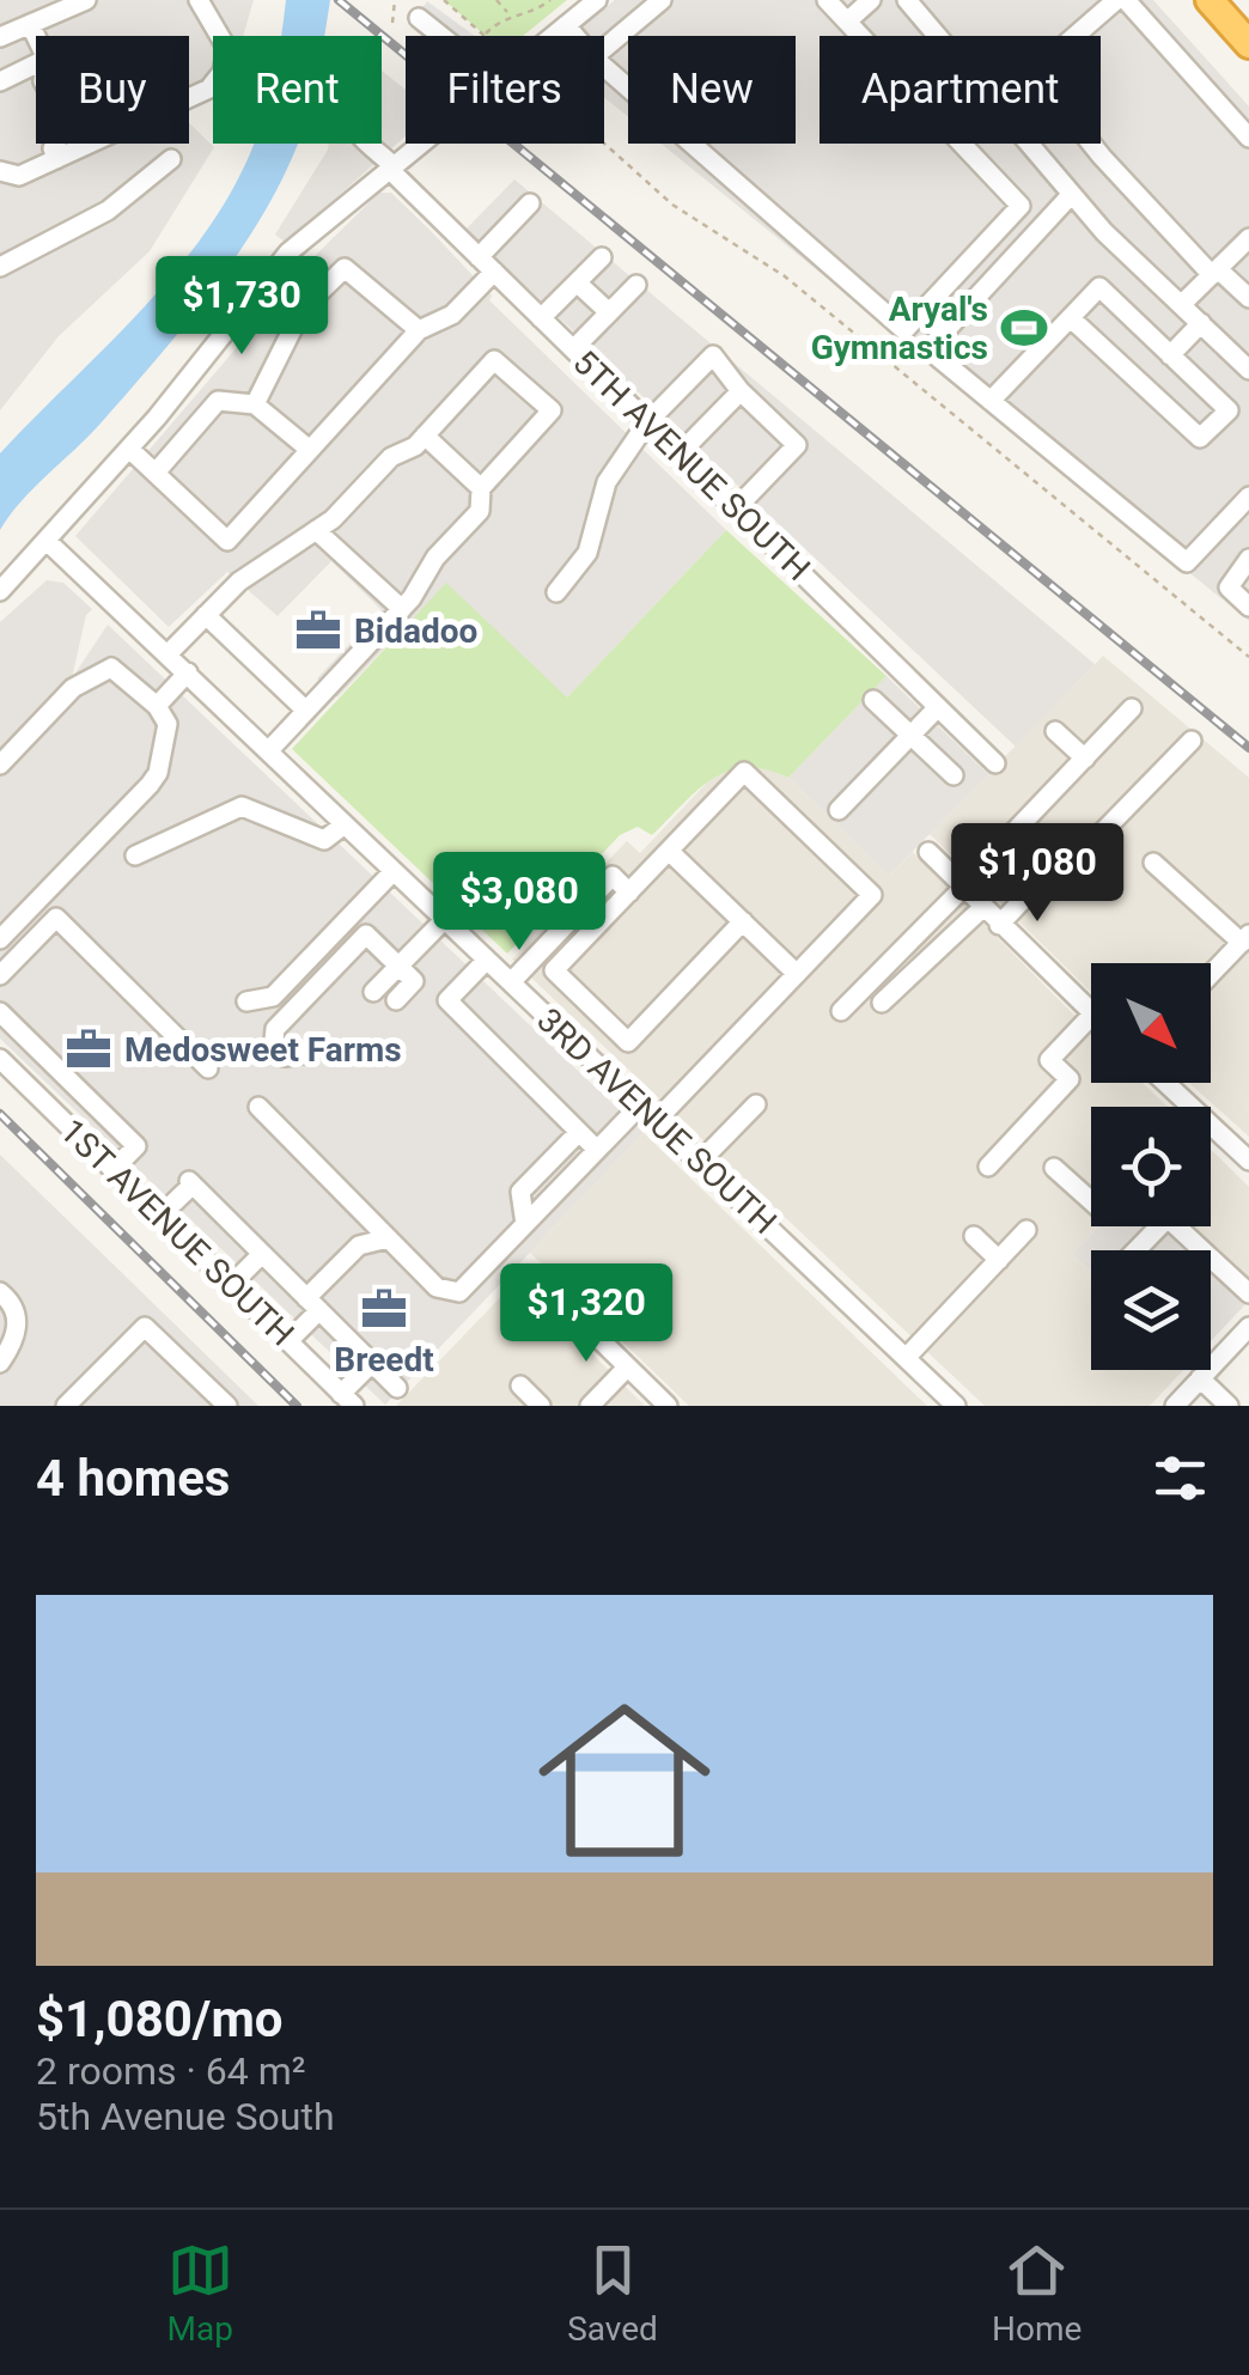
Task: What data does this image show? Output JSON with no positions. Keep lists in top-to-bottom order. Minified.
{"streets":{"street":["5TH AVENUE SOUTH","3RD AVENUE SOUTH","1ST AVENUE SOUTH"]},"places":{"sports":["Aryal's Gymnastics"],"office":["Bidadoo","Medosweet Farms","Breedt"]},"north":"bottom right","page":{"chip":["Buy","Rent","Filters","New","Apartment"],"price":["$1,730","$1,080","$3,080","$1,320"],"heading":"4 homes","list":[{"name":"$1,080/mo","note":"2 rooms · 64 m² · 5th Avenue South"}],"tabs":["Map","Saved","Home"]}}
